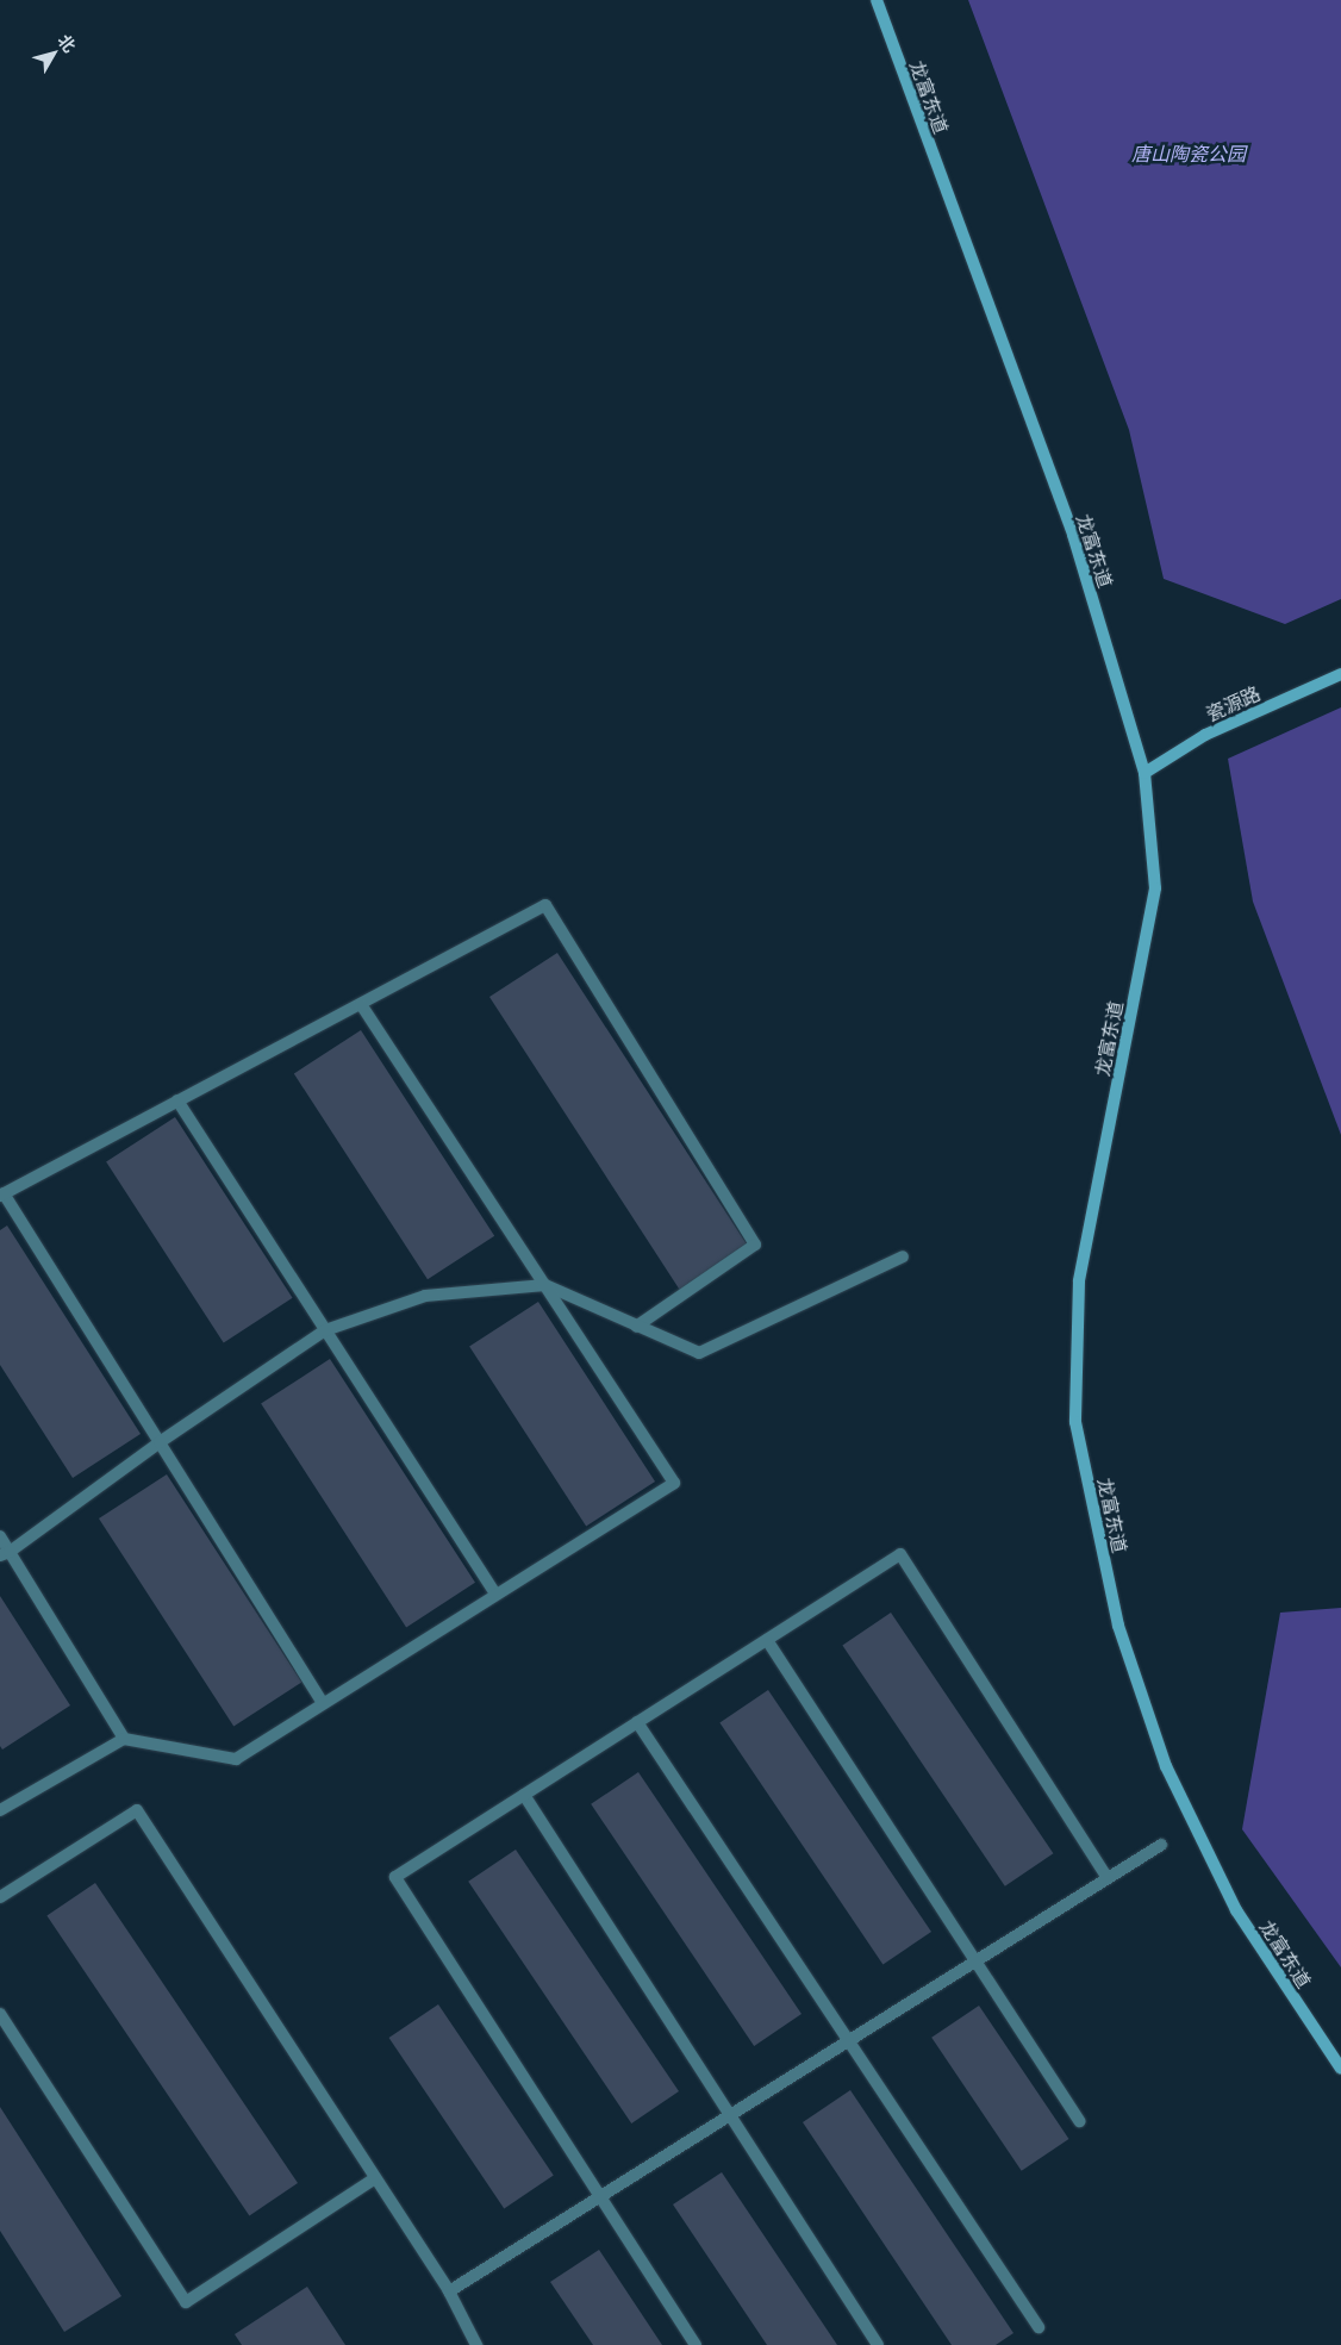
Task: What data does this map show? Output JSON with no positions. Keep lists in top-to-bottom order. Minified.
{"streets":{"main road":["龙富东道","瓷源路"]},"crossings":[["龙富东道","瓷源路"]],"parks":["唐山陶瓷公园"],"north":"top right"}
